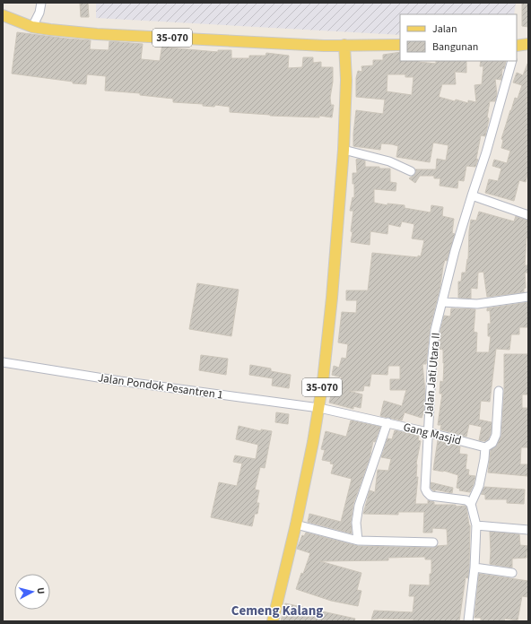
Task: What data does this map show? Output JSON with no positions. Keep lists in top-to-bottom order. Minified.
{"streets":{"main road":["35-070"],"street":["Jalan Jati Utara II","Jalan Pondok Pesantren 1","Gang Masjid"]},"crossings":[["35-070","Jalan Pondok Pesantren 1"],["35-070","Gang Masjid"],["Jalan Jati Utara II","Gang Masjid"],["Jalan Pondok Pesantren 1","Gang Masjid"]],"districts":["Cemeng Kalang"],"legend":["Jalan","Bangunan"],"north":"right"}
